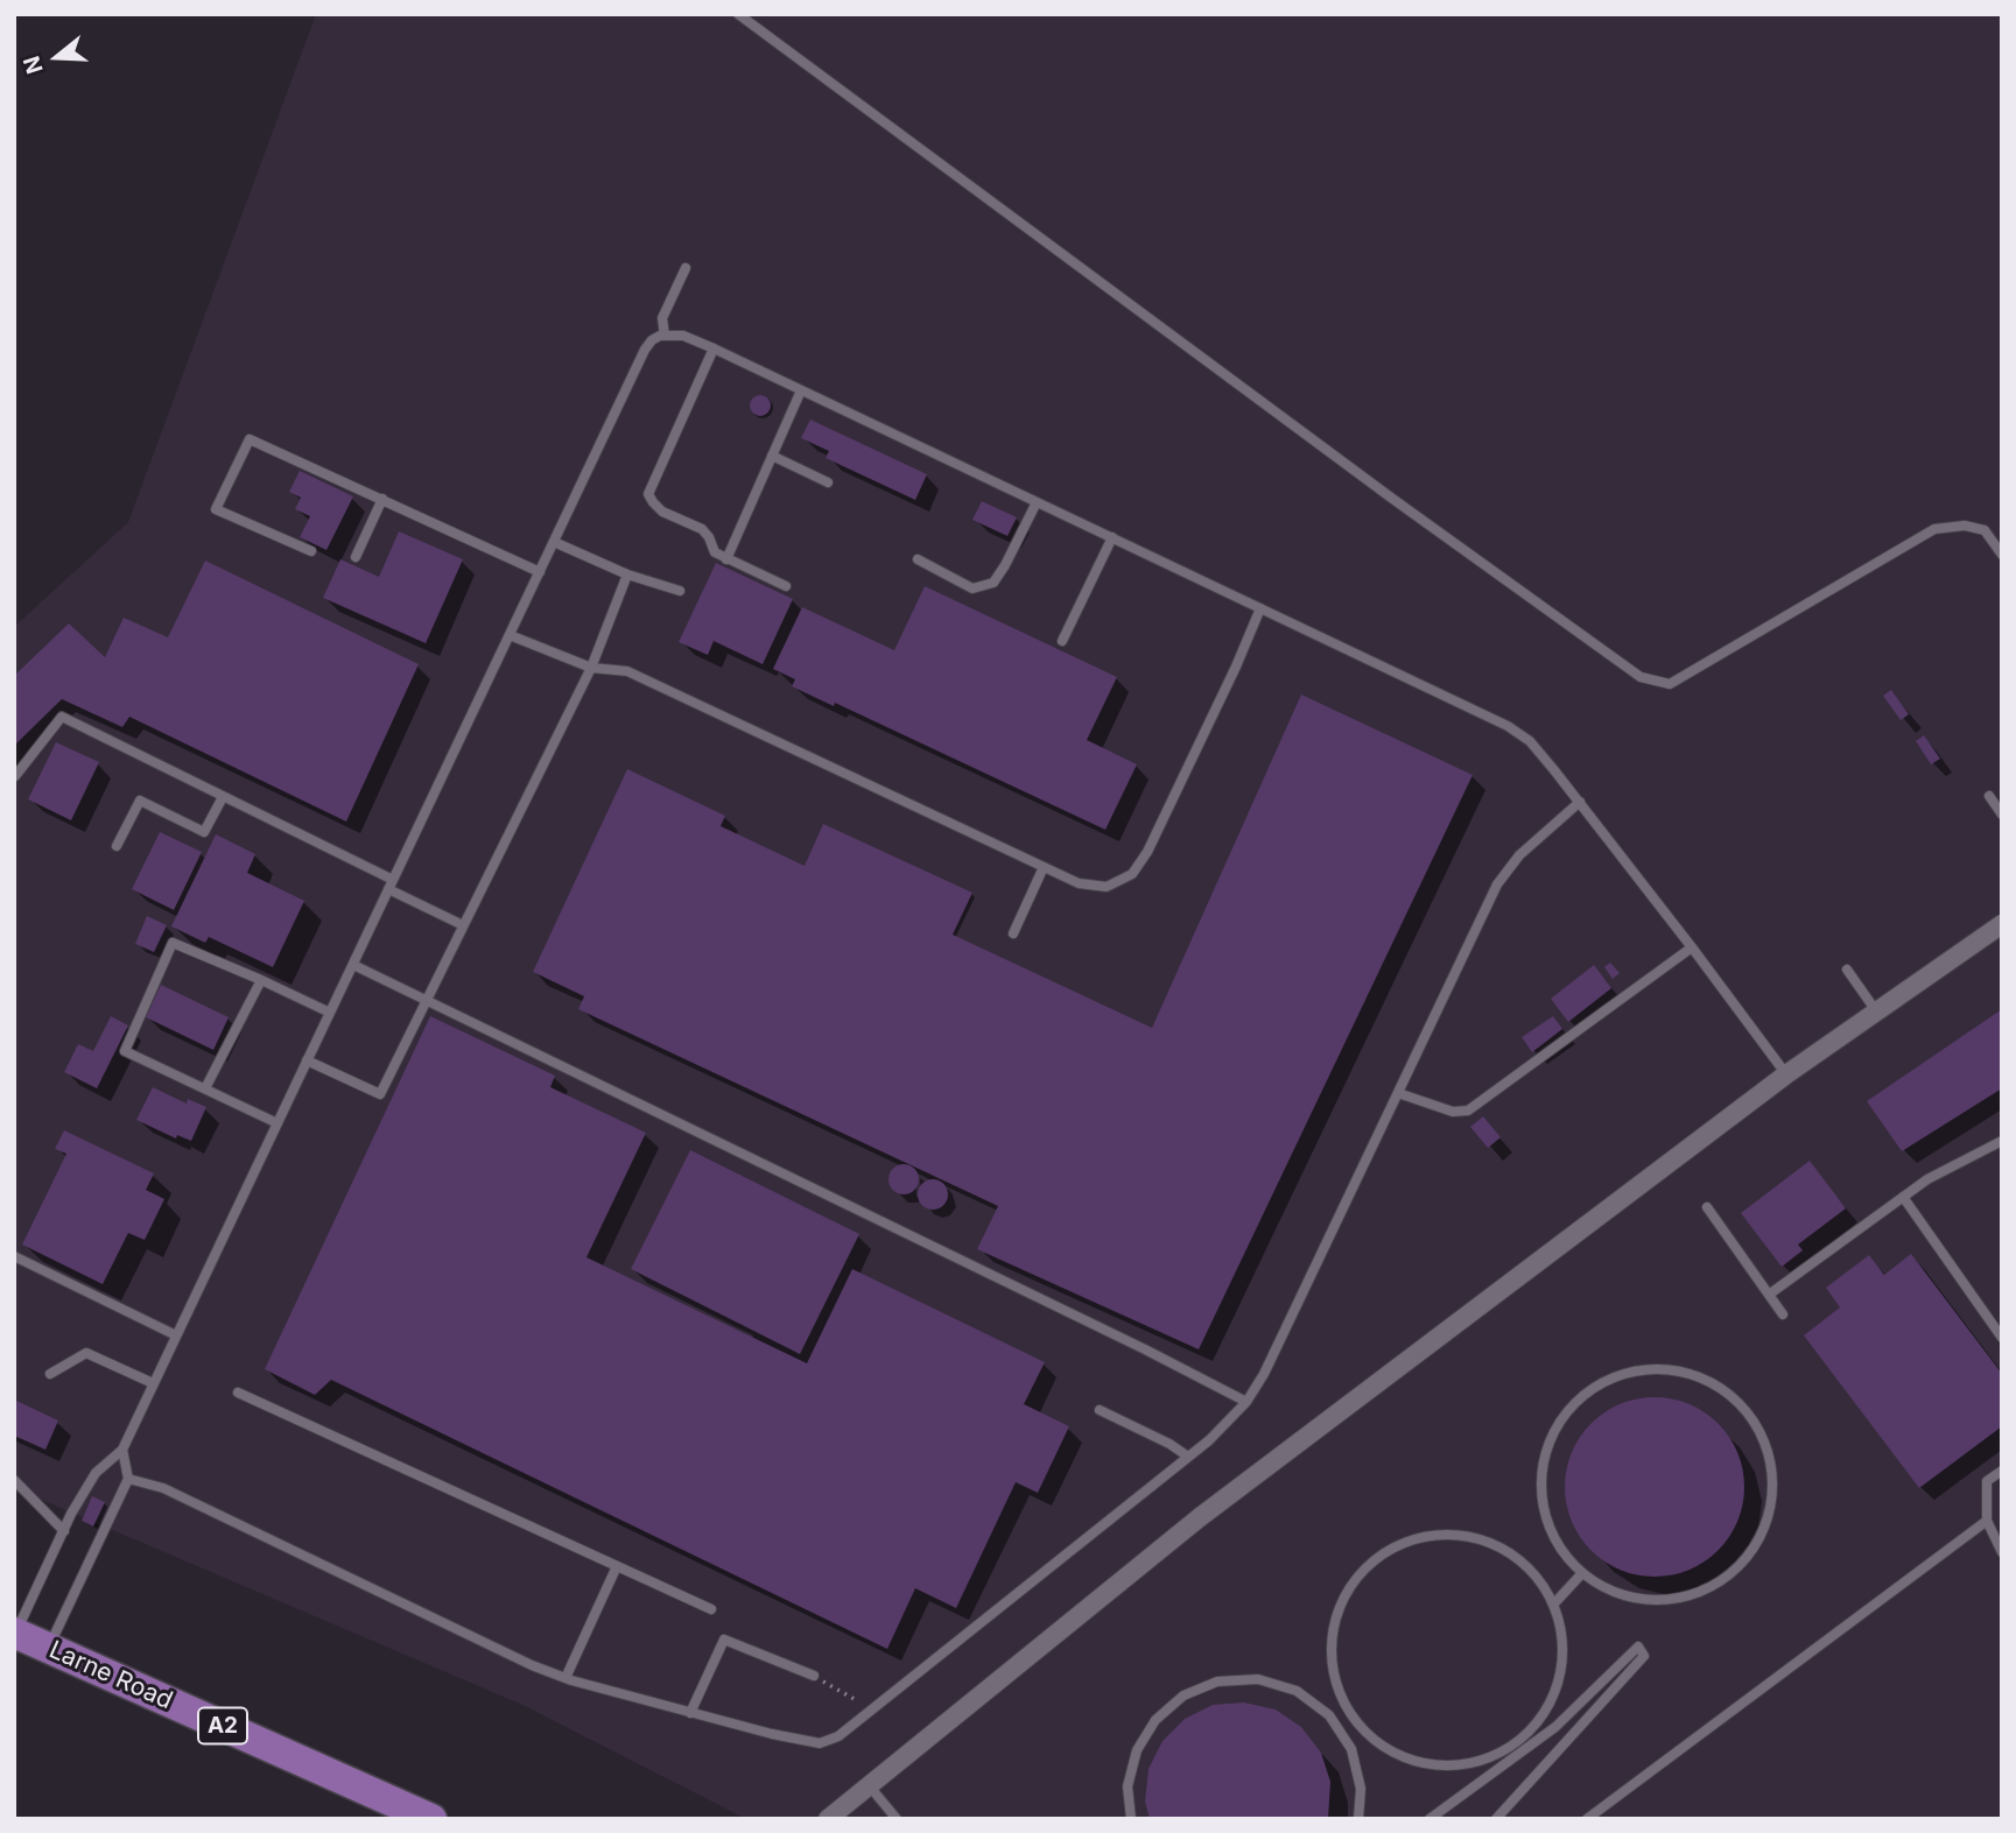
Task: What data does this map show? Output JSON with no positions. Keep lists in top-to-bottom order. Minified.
{"streets":{"main road":["Larne Road","A2"]},"north":"left"}
